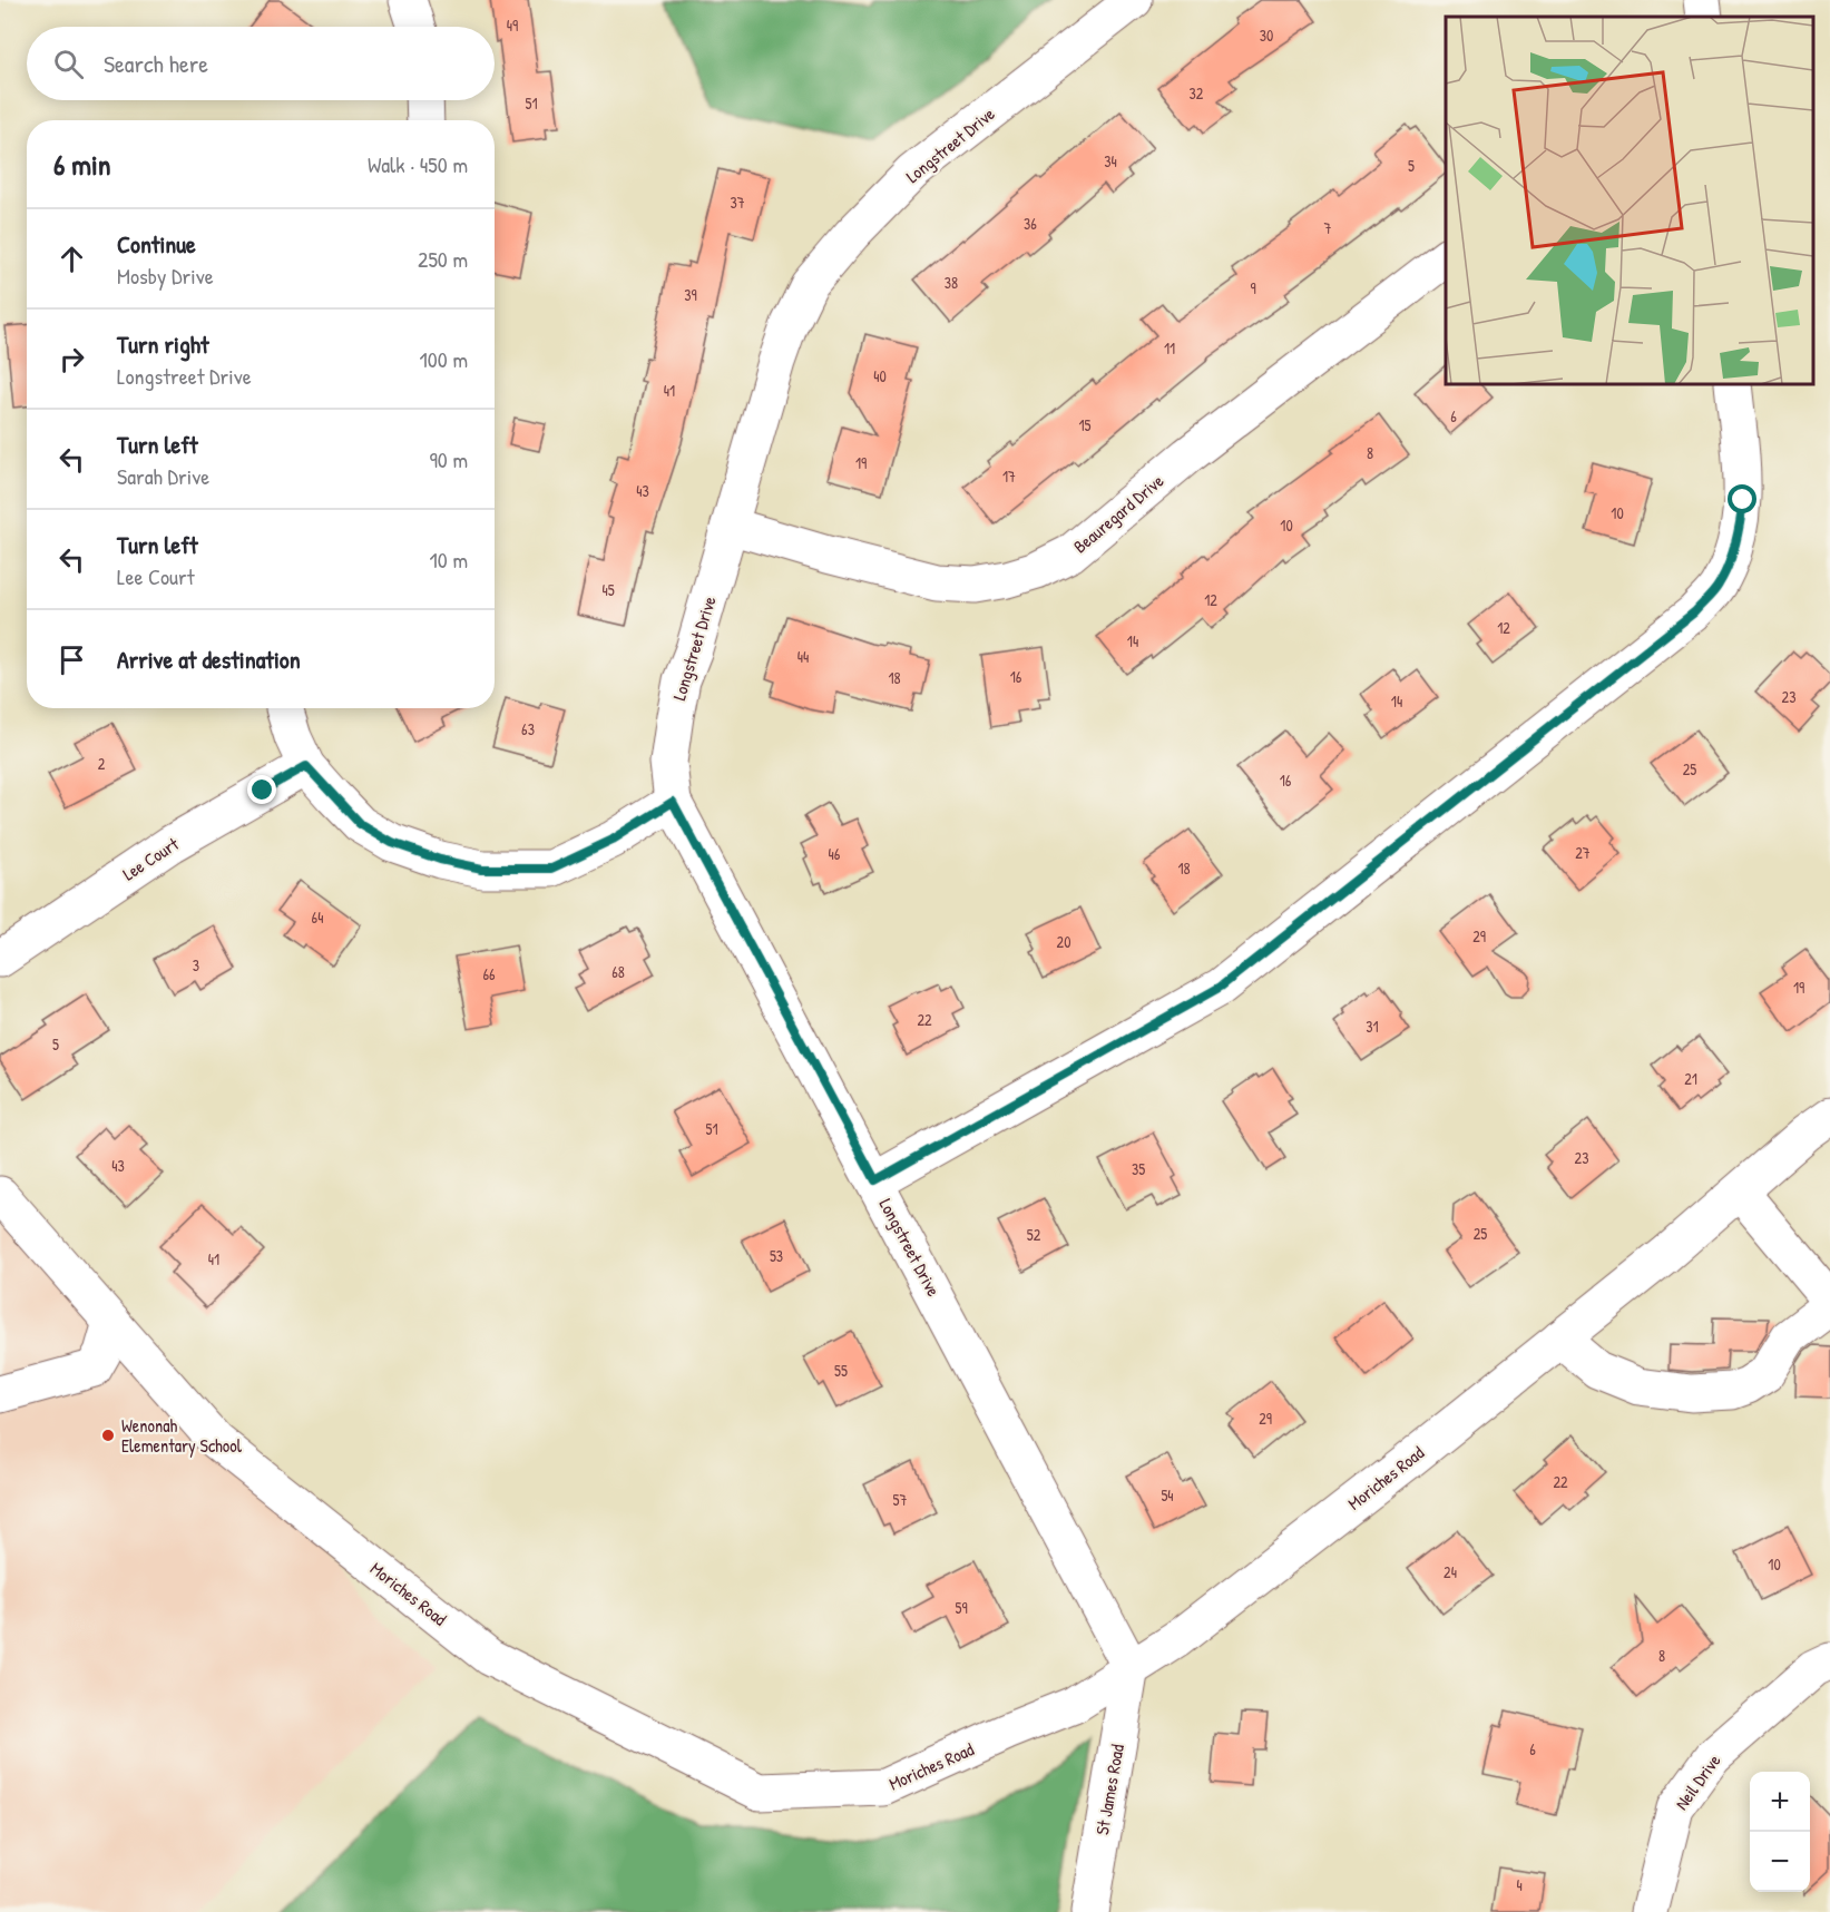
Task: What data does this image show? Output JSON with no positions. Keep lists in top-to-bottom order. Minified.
{"streets":{"street":["Longstreet Drive","Beauregard Drive","Lee Court","Moriches Road","Neil Drive","St James Road"]},"crossings":[["Longstreet Drive","Beauregard Drive"],["Longstreet Drive","Moriches Road"],["Longstreet Drive","St James Road"],["Moriches Road","St James Road"]],"places":["Wenonah Elementary School"],"house_numbers":["49","30","32","51","34","5","37","36","7","38","9","39","11","40","41","6","15","8","19","17","43","10","10","45","12","12","14","44","16","18","23","14","63","2","25","16","27","46","18","64","29","20","3","68","66","19","22","31","5","21","51","23","43","35","25","52","53","41","55","29","22","54","57","10","24","59","8","6","4"],"page":{"search":"Search here","heading":["6 min","Walk · 450 m"],"list":[["Continue","Mosby Drive","250 m"],["Turn right","Longstreet Drive","100 m"],["Turn left","Sarah Drive","90 m"],["Turn left","Lee Court","10 m"],"Arrive at destination"],"map_buttons":["+","−"]}}
